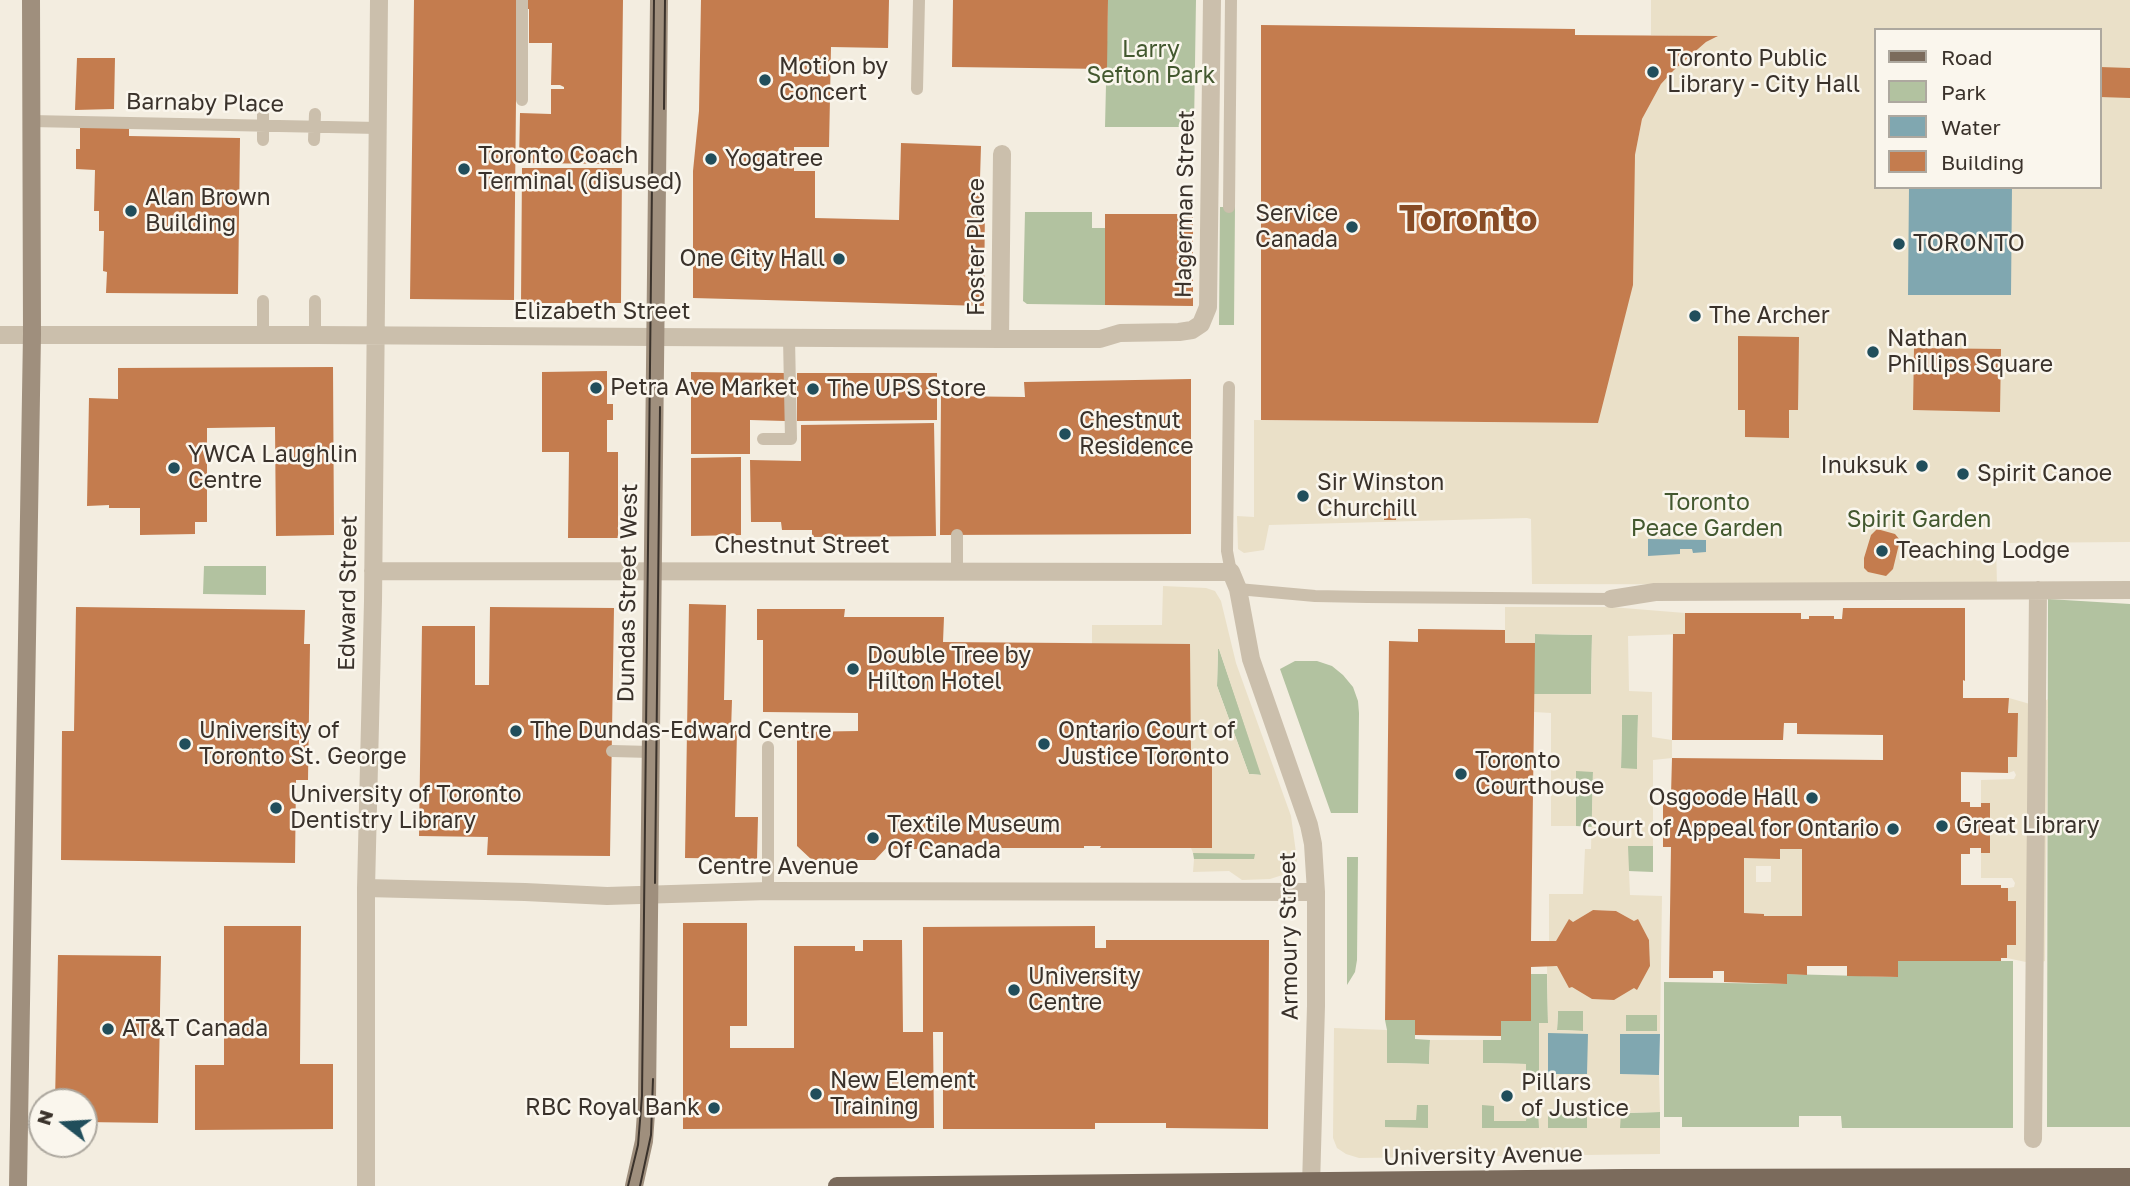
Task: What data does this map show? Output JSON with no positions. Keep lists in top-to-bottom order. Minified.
{"streets":{"main road":["Dundas Street West","University Avenue"],"street":["Hagerman Street","Foster Place","Elizabeth Street","Chestnut Street","Edward Street","Centre Avenue","Armoury Street"],"lane":["Barnaby Place"]},"crossings":[["Barnaby Place","Edward Street"],["Hagerman Street","Elizabeth Street"],["Foster Place","Elizabeth Street"],["Elizabeth Street","Edward Street"],["Elizabeth Street","Dundas Street West"],["Chestnut Street","Edward Street"],["Chestnut Street","Dundas Street West"],["Chestnut Street","Armoury Street"],["Edward Street","Centre Avenue"],["Dundas Street West","Centre Avenue"],["Centre Avenue","Armoury Street"],["Armoury Street","University Avenue"]],"districts":["Toronto"],"parks":["Larry Sefton Park","Toronto Peace Garden","Spirit Garden"],"places":["Toronto Public Library - City Hall","Motion by Concert","Yogatree","Toronto Coach Terminal (disused)","Alan Brown Building","Service Canada","TORONTO","One City Hall","The Archer","Nathan Phillips Square","Petra Ave Market","The UPS Store","Chestnut Residence","Inuksuk","YWCA Laughlin Centre","Spirit Canoe","Sir Winston Churchill","Teaching Lodge","Double Tree by Hilton Hotel","The Dundas-Edward Centre","University of Toronto St. George","Ontario Court of Justice Toronto","Toronto Courthouse","Osgoode Hall","University of Toronto Dentistry Library","Great Library","Court of Appeal for Ontario","Textile Museum Of Canada","University Centre","AT&T Canada","New Element Training","Pillars of Justice","RBC Royal Bank"],"legend":["Road","Park","Water","Building"],"north":"left"}
